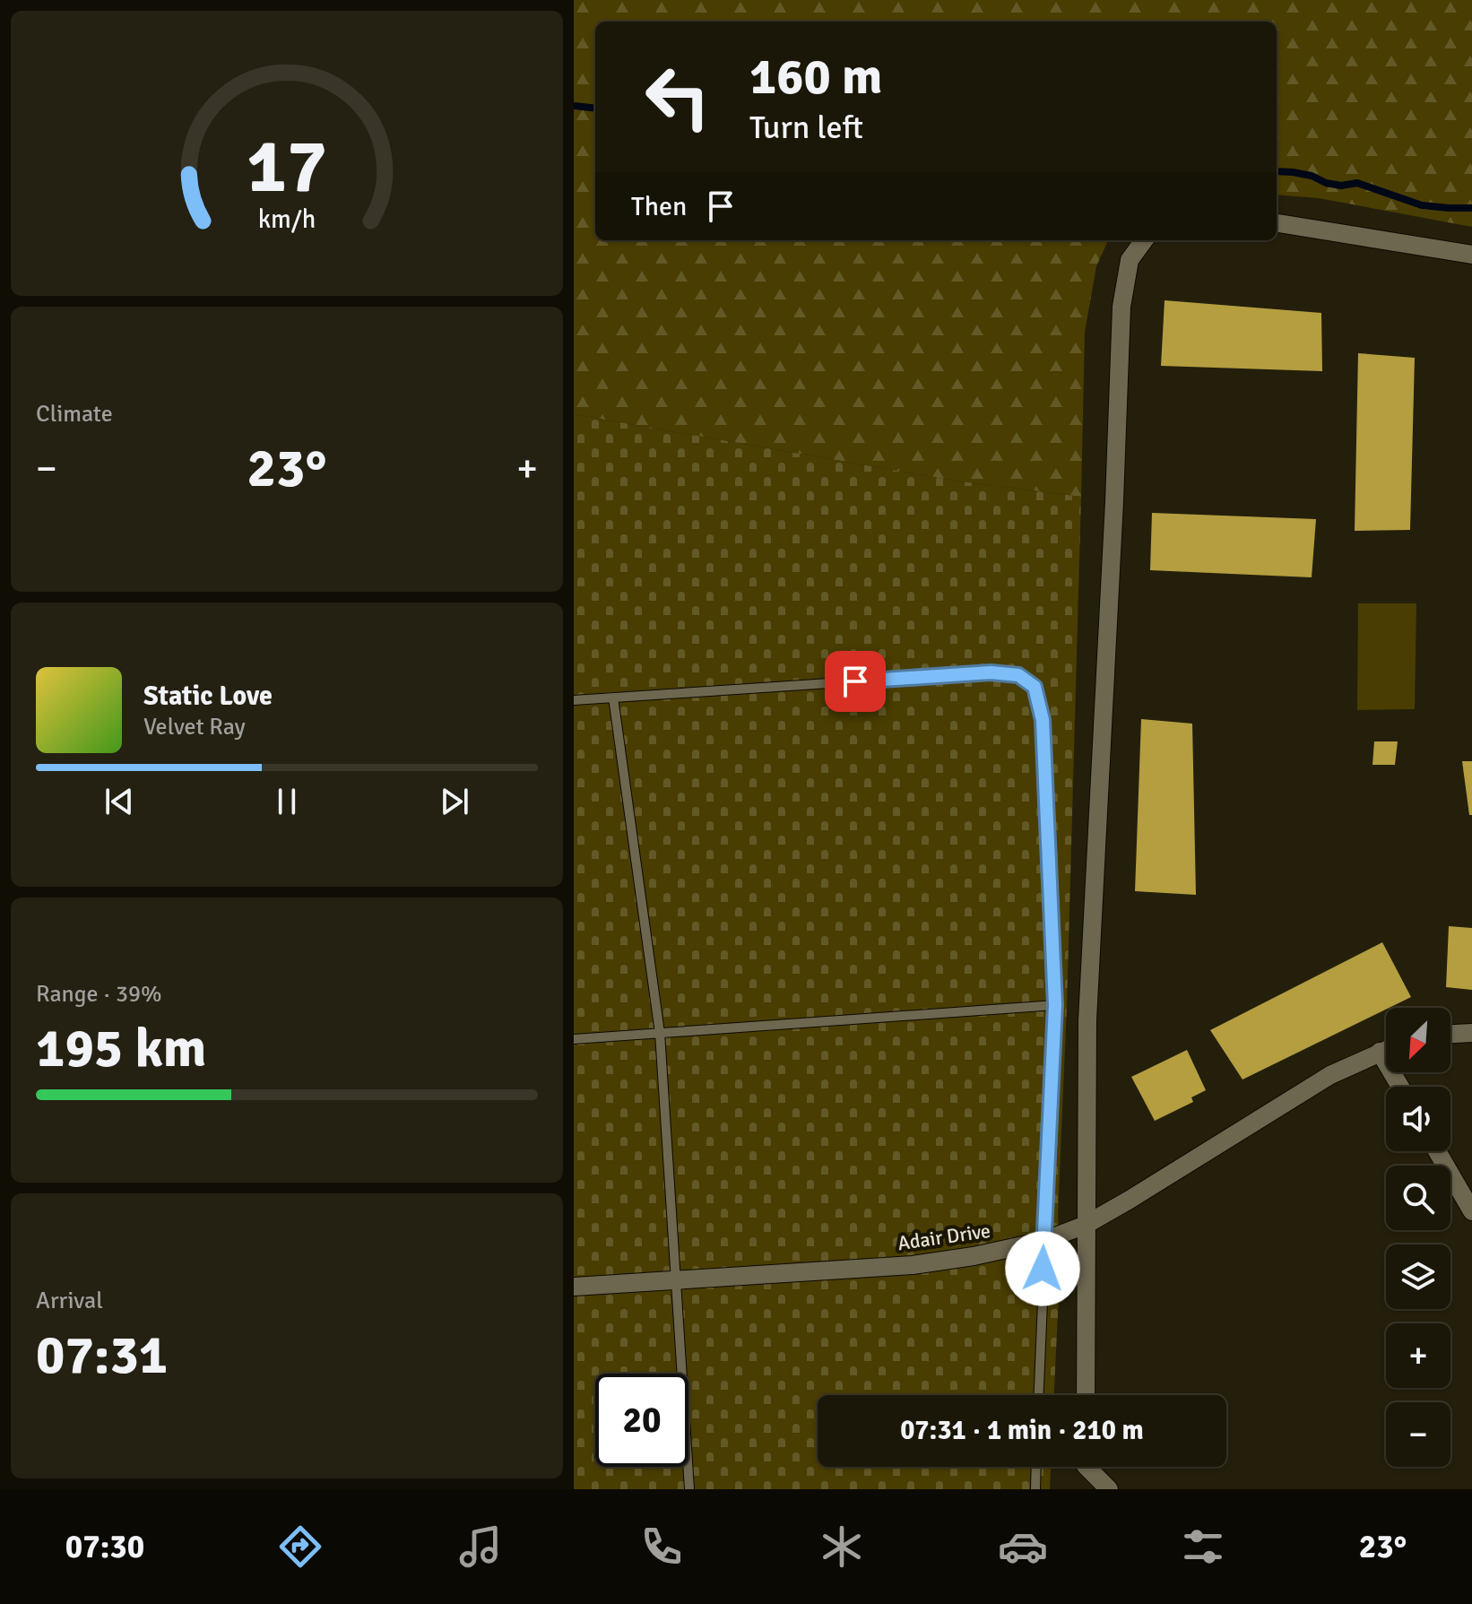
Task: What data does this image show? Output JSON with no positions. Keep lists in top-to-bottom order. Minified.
{"streets":{"street":["Adair Drive"]},"north":"bottom left","page":{"turn":["160 m","Turn left"],"then":"Then","tile":["Climate",["Range · 39%","195 km"],["Arrival","07:31"]],"heat":["−","23°","+"],"song":["Static Love","Velvet Ray"],"map_buttons":["+","−"],"limit":"20","trip":"07:31 · 1 min · 210 m","tabs":["07:30","23°"],"gauge":["17","km/h"]}}
